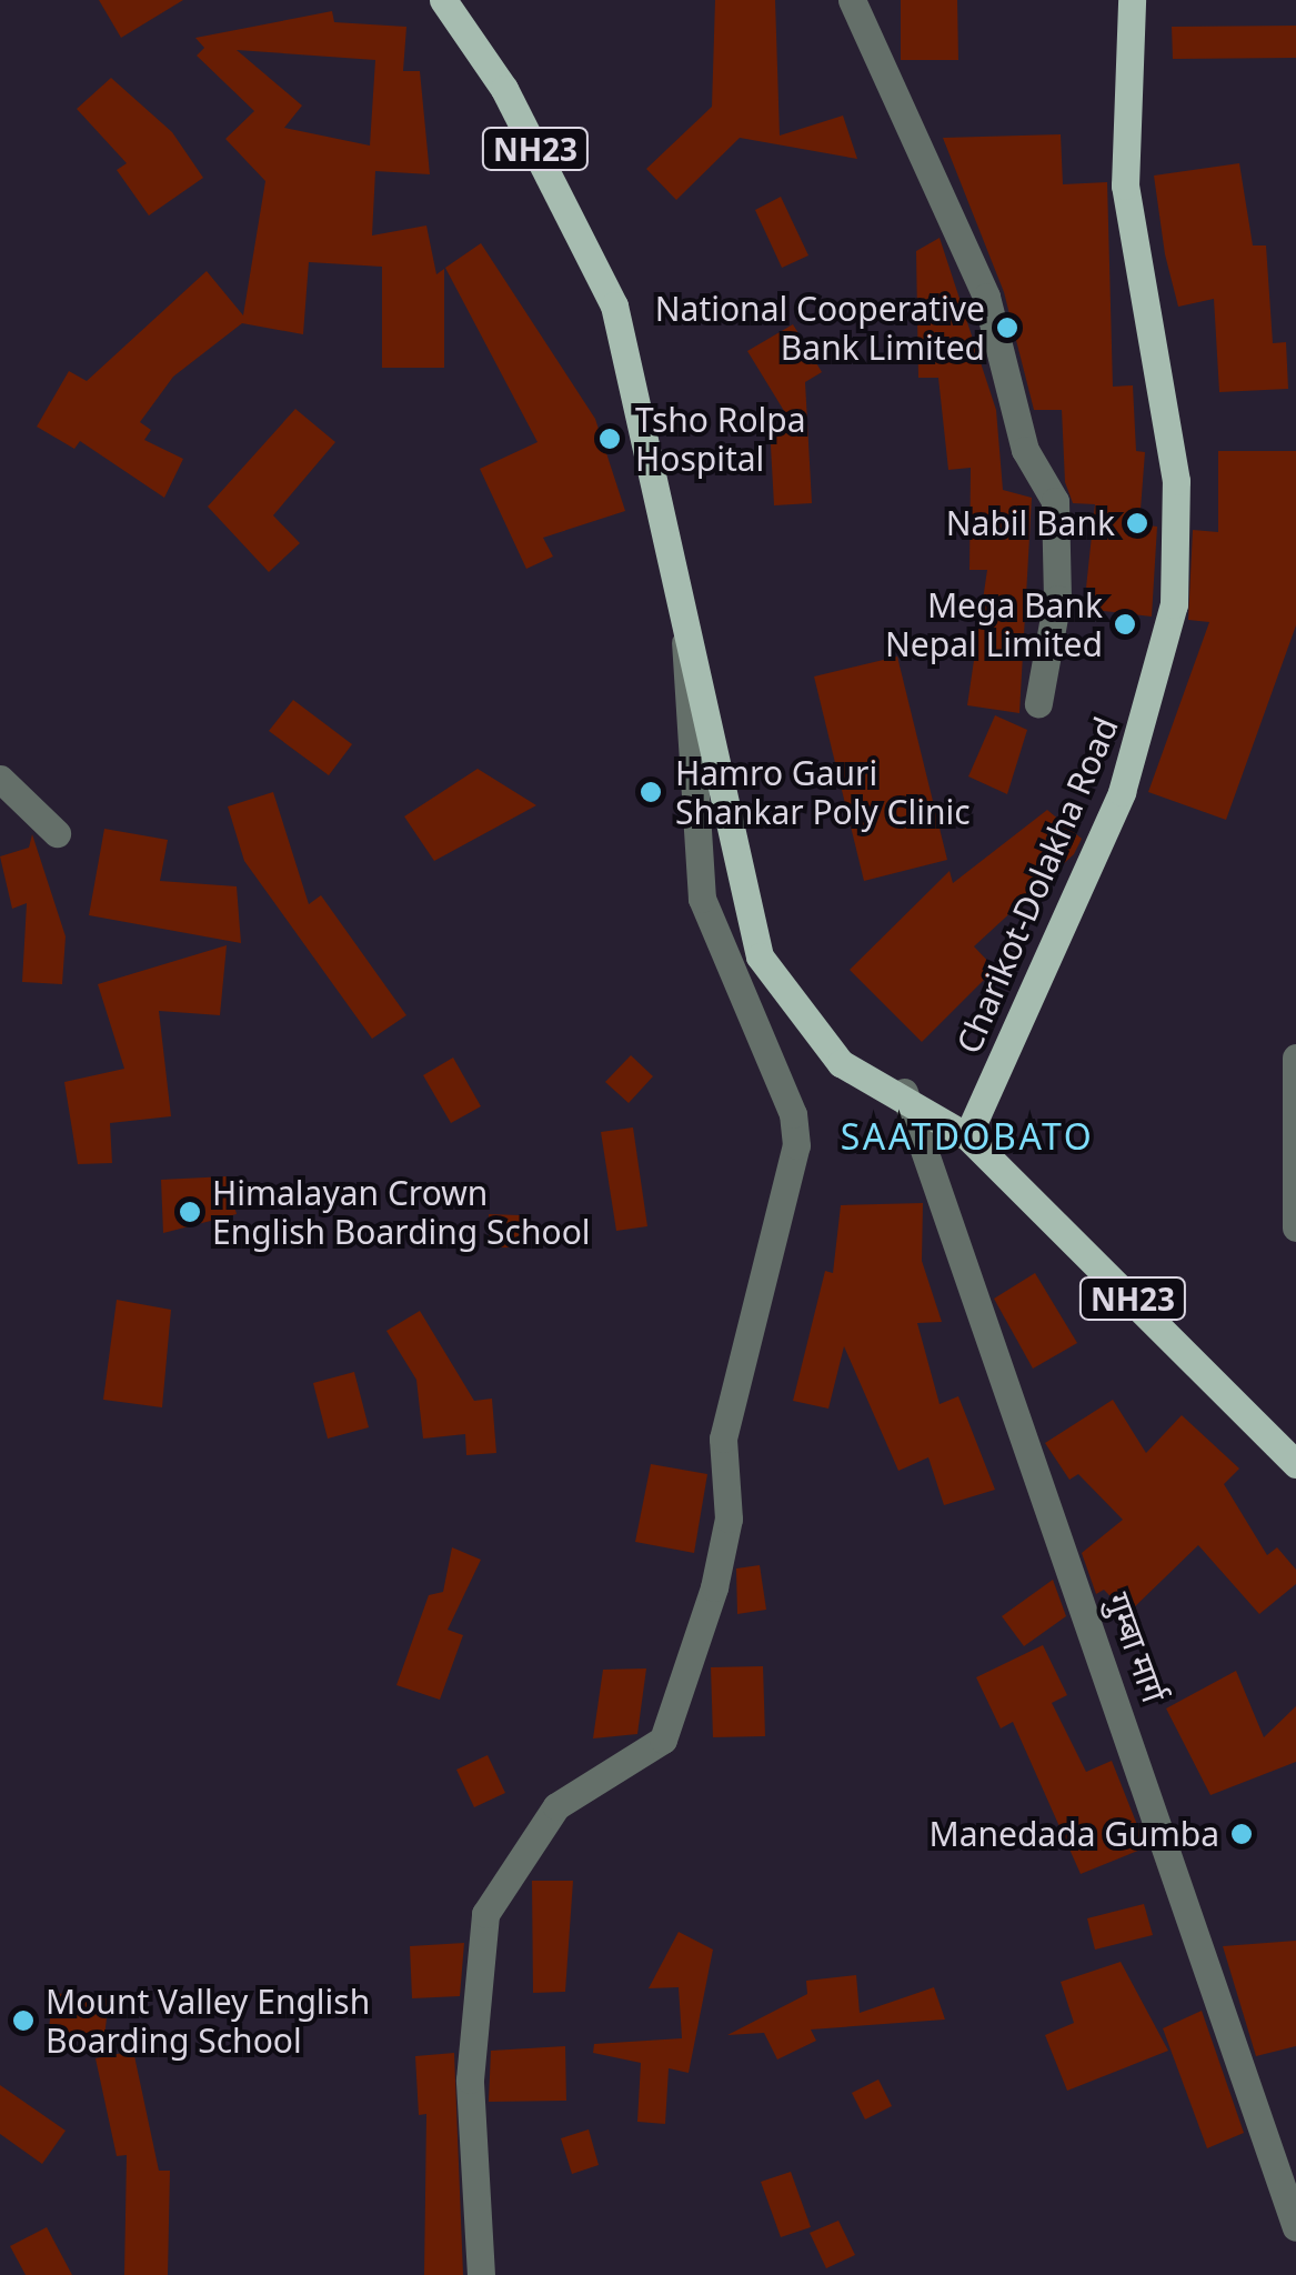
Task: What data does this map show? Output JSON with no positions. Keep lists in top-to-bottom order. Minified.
{"streets":{"main road":["NH23","Charikot-Dolakha Road"],"street":["गुम्बा मार्ग"]},"crossings":[["NH23","Charikot-Dolakha Road"],["NH23","गुम्बा मार्ग"]],"districts":["SAATDOBATO"],"places":["National Cooperative Bank Limited","Tsho Rolpa Hospital","Nabil Bank","Mega Bank Nepal Limited","Hamro Gauri Shankar Poly Clinic","Himalayan Crown English Boarding School","Manedada Gumba","Mount Valley English Boarding School"]}
